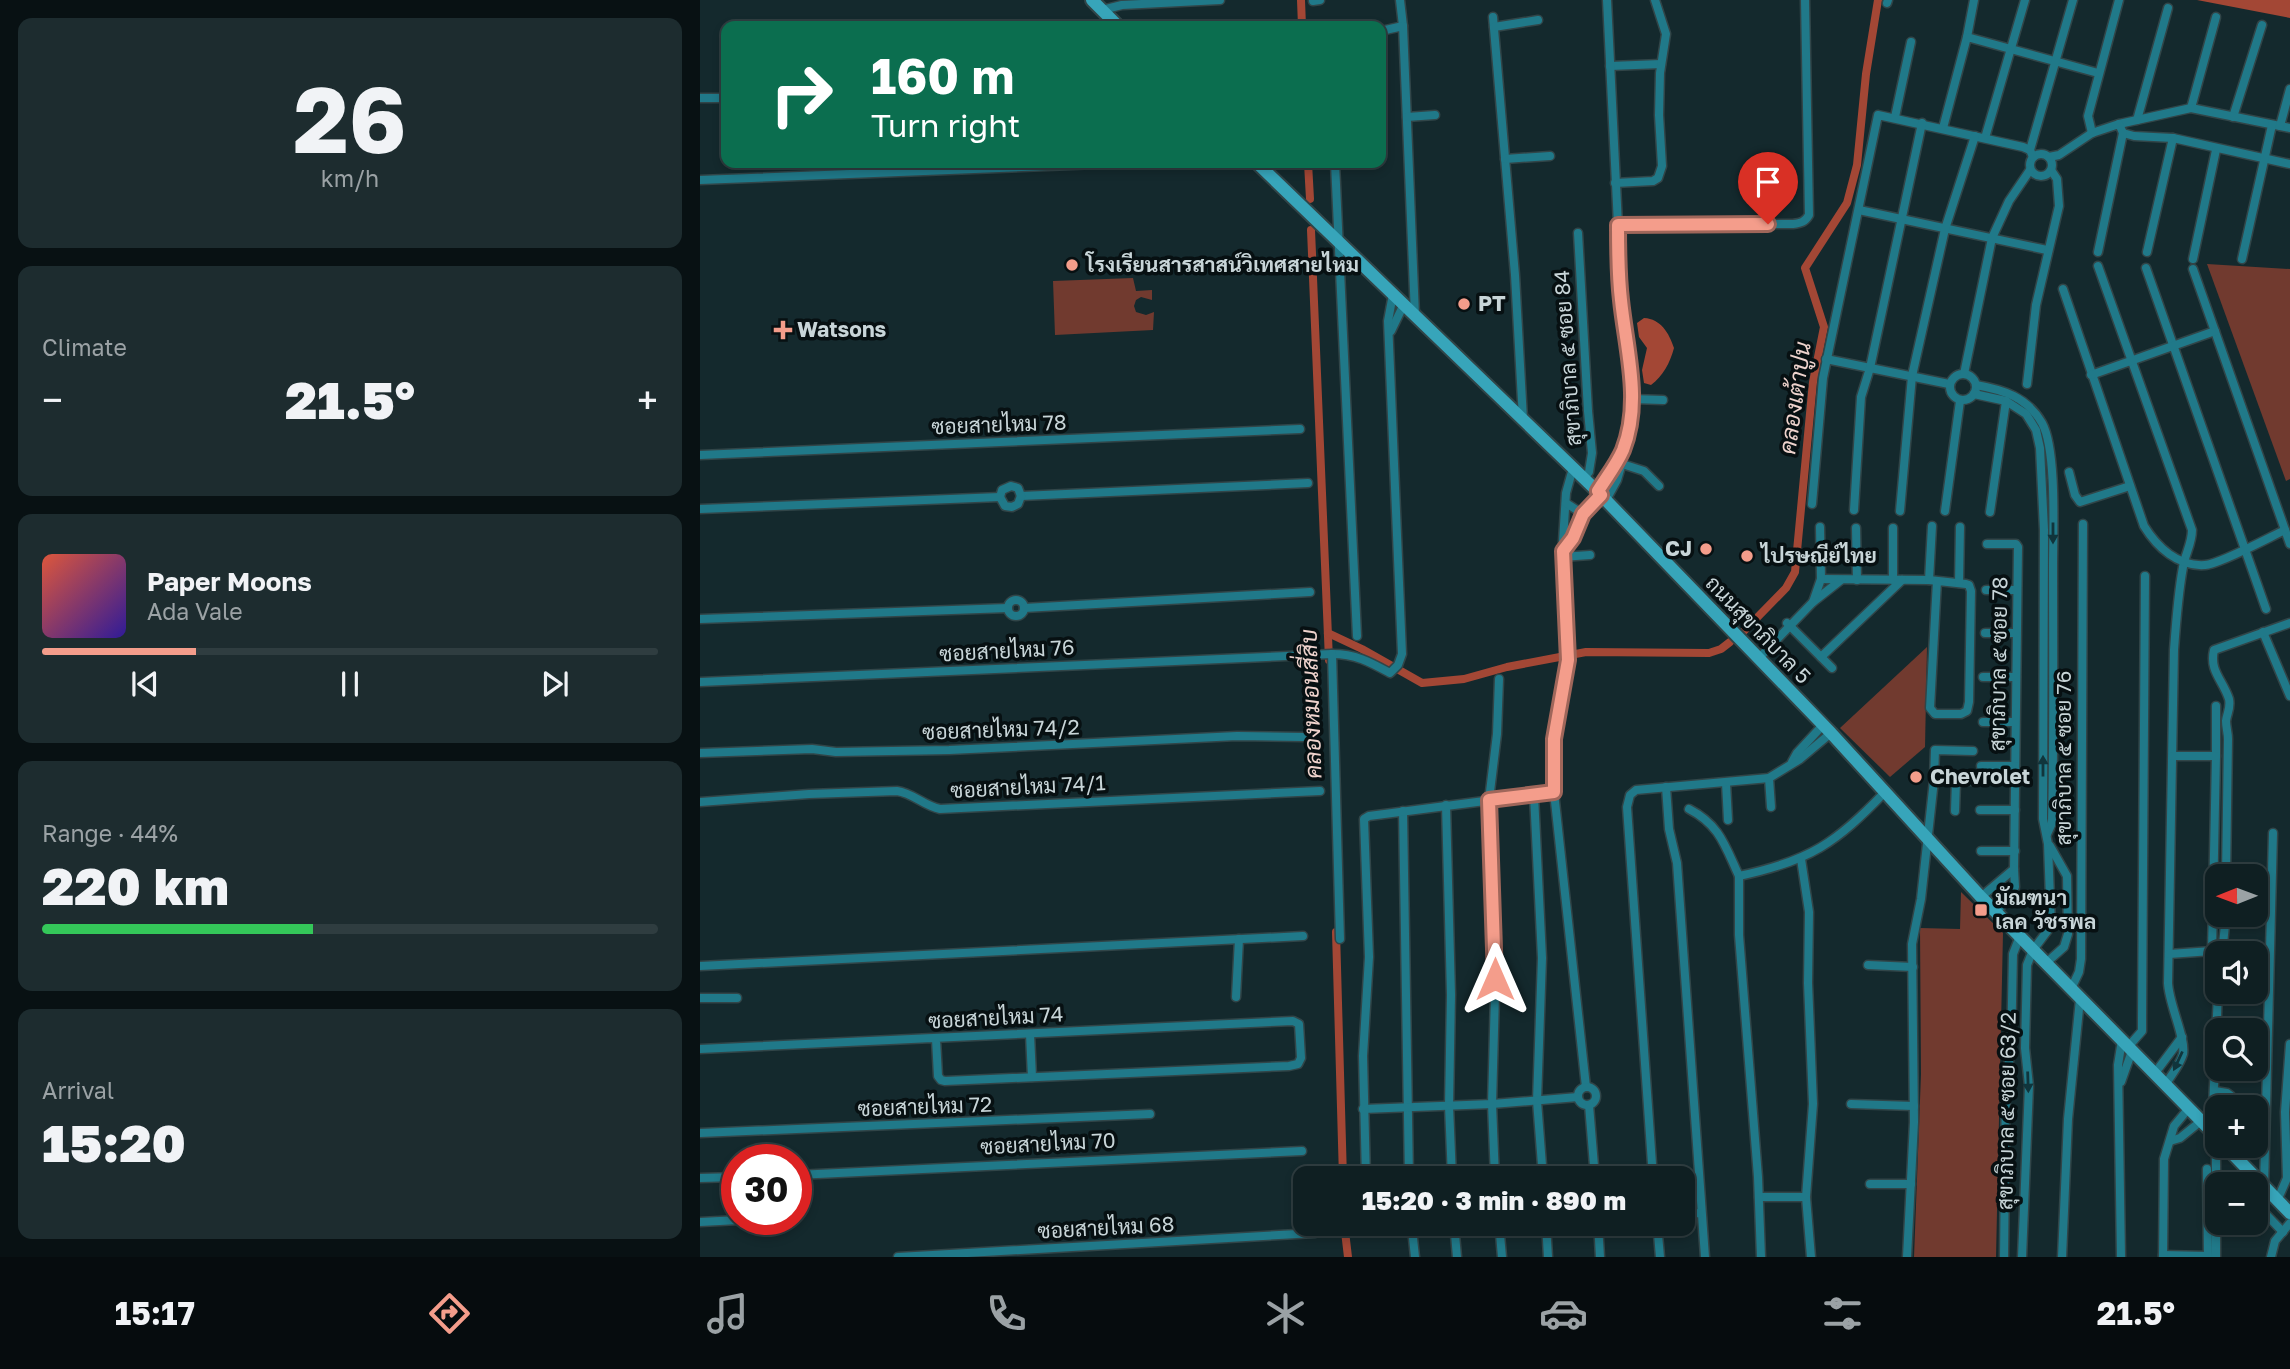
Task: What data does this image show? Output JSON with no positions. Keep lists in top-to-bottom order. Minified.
{"streets":{"main road":["ถนนสุขาภิบาล 5"],"street":["สุขาภิบาล ๕ ซอย 84","ซอยสายไหม 78","ซอยสายไหม 76","สุขาภิบาล ๕ ซอย 78","ซอยสายไหม 74/2","สุขาภิบาล ๕ ซอย 76","ซอยสายไหม 74/1","ซอยสายไหม 74","ซอยสายไหม 72","สุขาภิบาล ๕ ซอย 63/2","ซอยสายไหม 70","ซอยสายไหม 68"]},"crossings":[["สุขาภิบาล ๕ ซอย 84","ถนนสุขาภิบาล 5"],["ถนนสุขาภิบาล 5","สุขาภิบาล ๕ ซอย 78"],["ถนนสุขาภิบาล 5","สุขาภิบาล ๕ ซอย 76"]],"water":["คลองเต้าปูน","คลองหมอนสี่สิบ"],"places":{"other":["โรงเรียนสารสาสน์วิเทศสายไหม","PT","CJ","ไปรษณีย์ไทย","Chevrolet"],"health":["Watsons"],"transit":["มัณฑนา เลค วัชรพล"]},"north":"left","page":{"tile":[["26","km/h"],"Climate",["Range · 44%","220 km"],["Arrival","15:20"]],"turn":["160 m","Turn right"],"heat":["−","21.5°","+"],"song":["Paper Moons","Ada Vale"],"map_buttons":["+","−"],"limit":"30","trip":"15:20 · 3 min · 890 m","tabs":["15:17","21.5°"]}}
